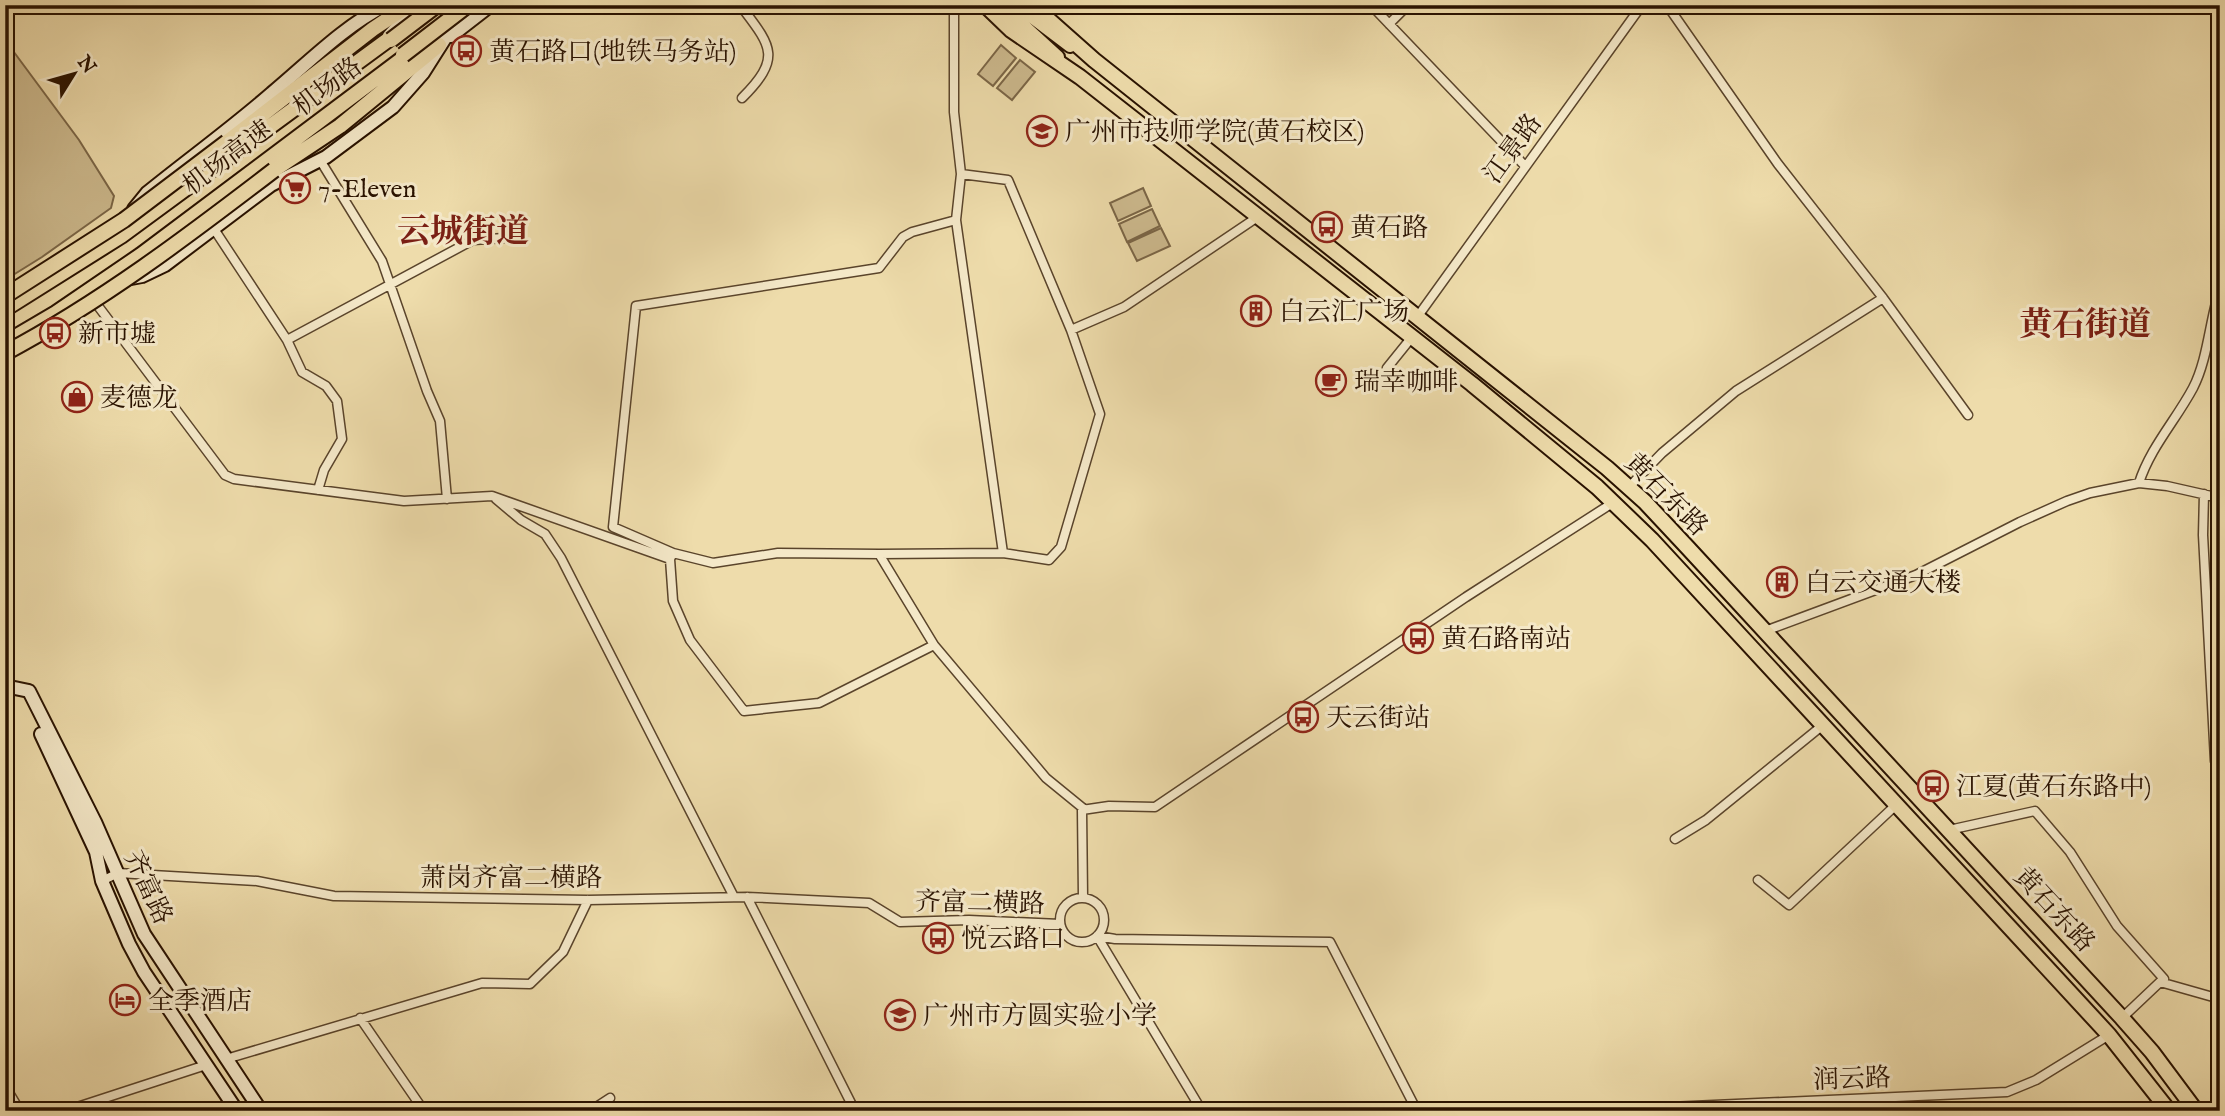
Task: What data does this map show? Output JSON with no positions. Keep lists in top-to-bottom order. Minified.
{"streets":{"highway":["机场路","机场高速","黄石东路"],"main road":["齐富路"],"street":["江景路","萧岗齐富二横路","齐富二横路","润云路"]},"crossings":[["机场路","机场高速"],["江景路","黄石东路"],["黄石东路","润云路"],["萧岗齐富二横路","齐富路"],["萧岗齐富二横路","齐富二横路"]],"districts":["云城街道","黄石街道"],"places":{"bus stop":["黄石路口(地铁马务站)","黄石路","新市墟","黄石路南站","天云街站","江夏(黄石东路中)","悦云路口"],"school or university":["广州市技师学院(黄石校区)","广州市方圆实验小学"],"supermarket":["7-Eleven"],"building":["白云汇广场","白云交通大楼"],"cafe":["瑞幸咖啡"],"shop":["麦德龙"],"hotel":["全季酒店"]},"north":"top right"}
